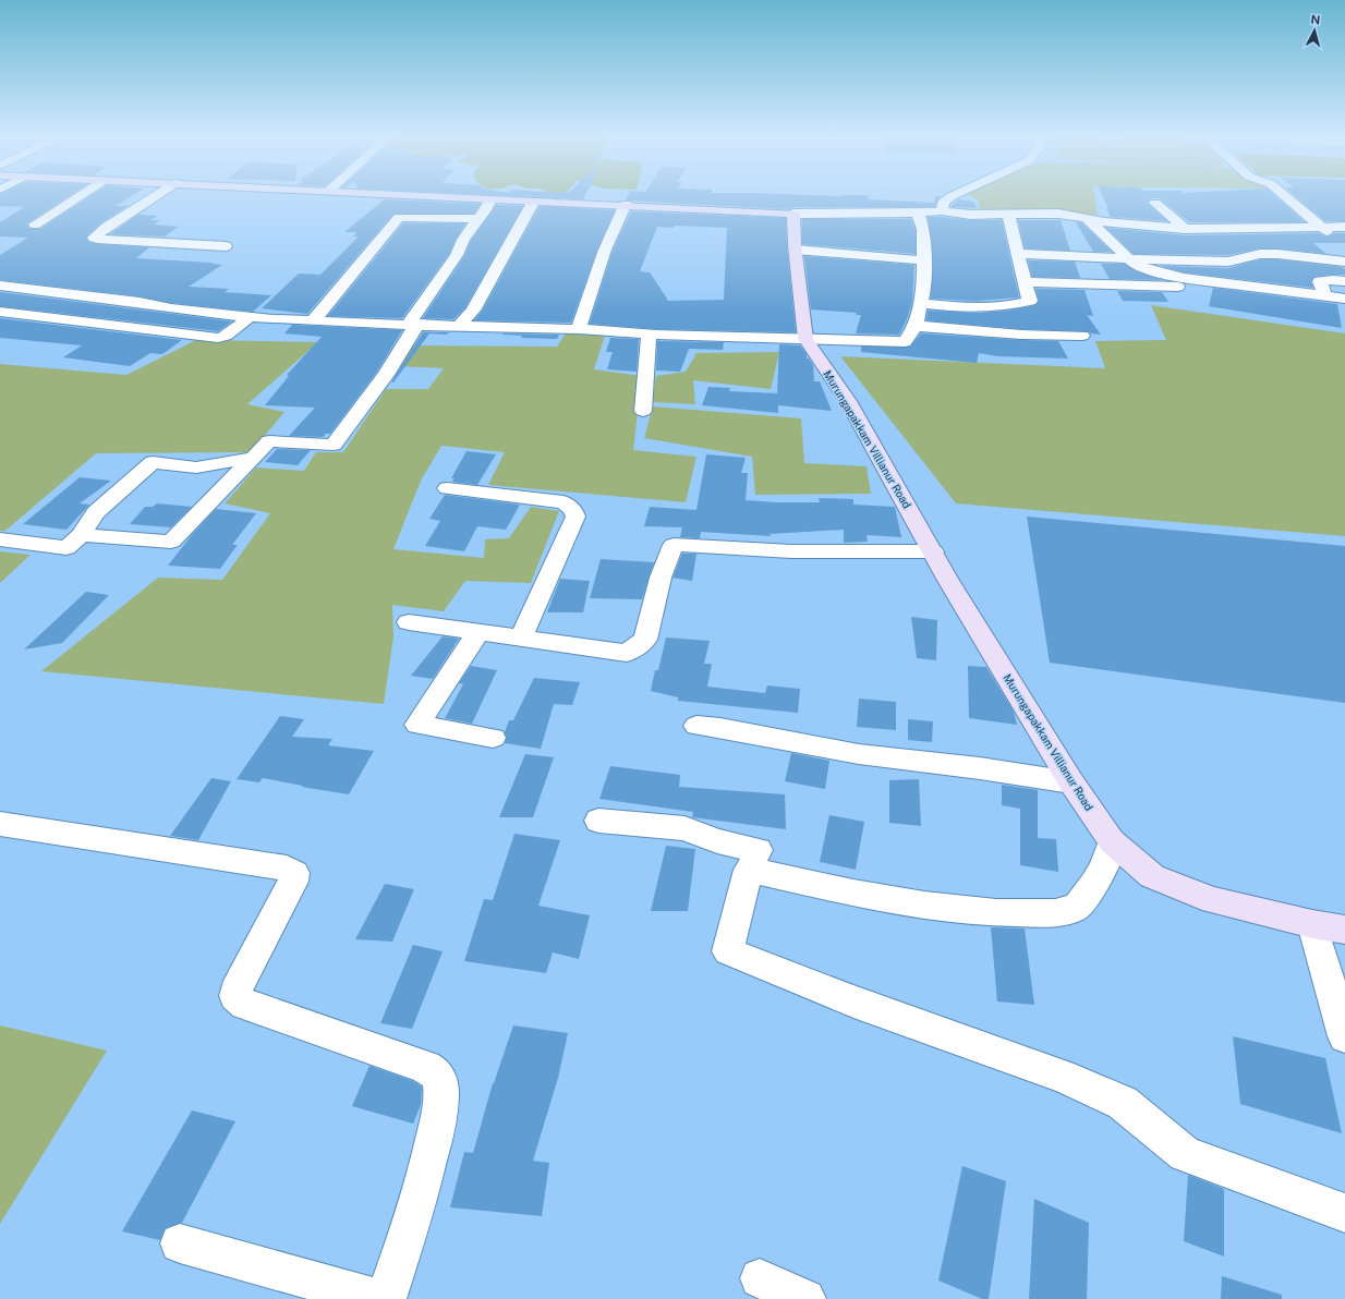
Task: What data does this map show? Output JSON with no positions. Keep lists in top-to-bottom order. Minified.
{"streets":{"main road":["Murungapakkam Villianur Road"]},"north":"top"}
